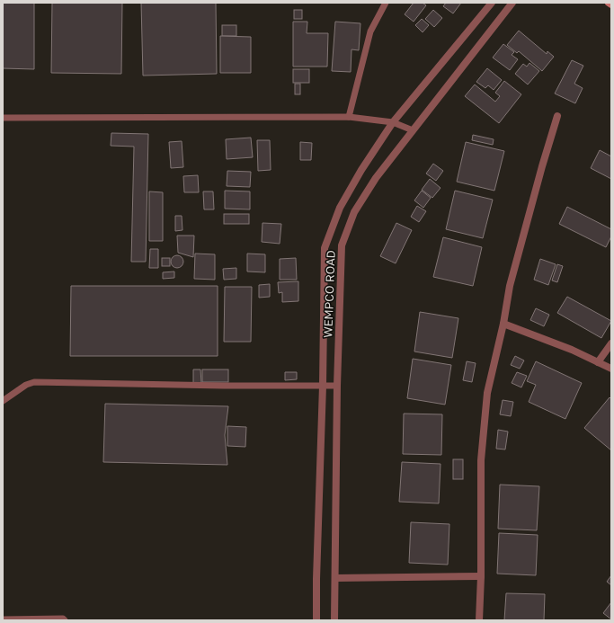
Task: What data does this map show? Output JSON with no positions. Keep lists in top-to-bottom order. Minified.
{"streets":{"street":["WEMPCO ROAD"]}}
